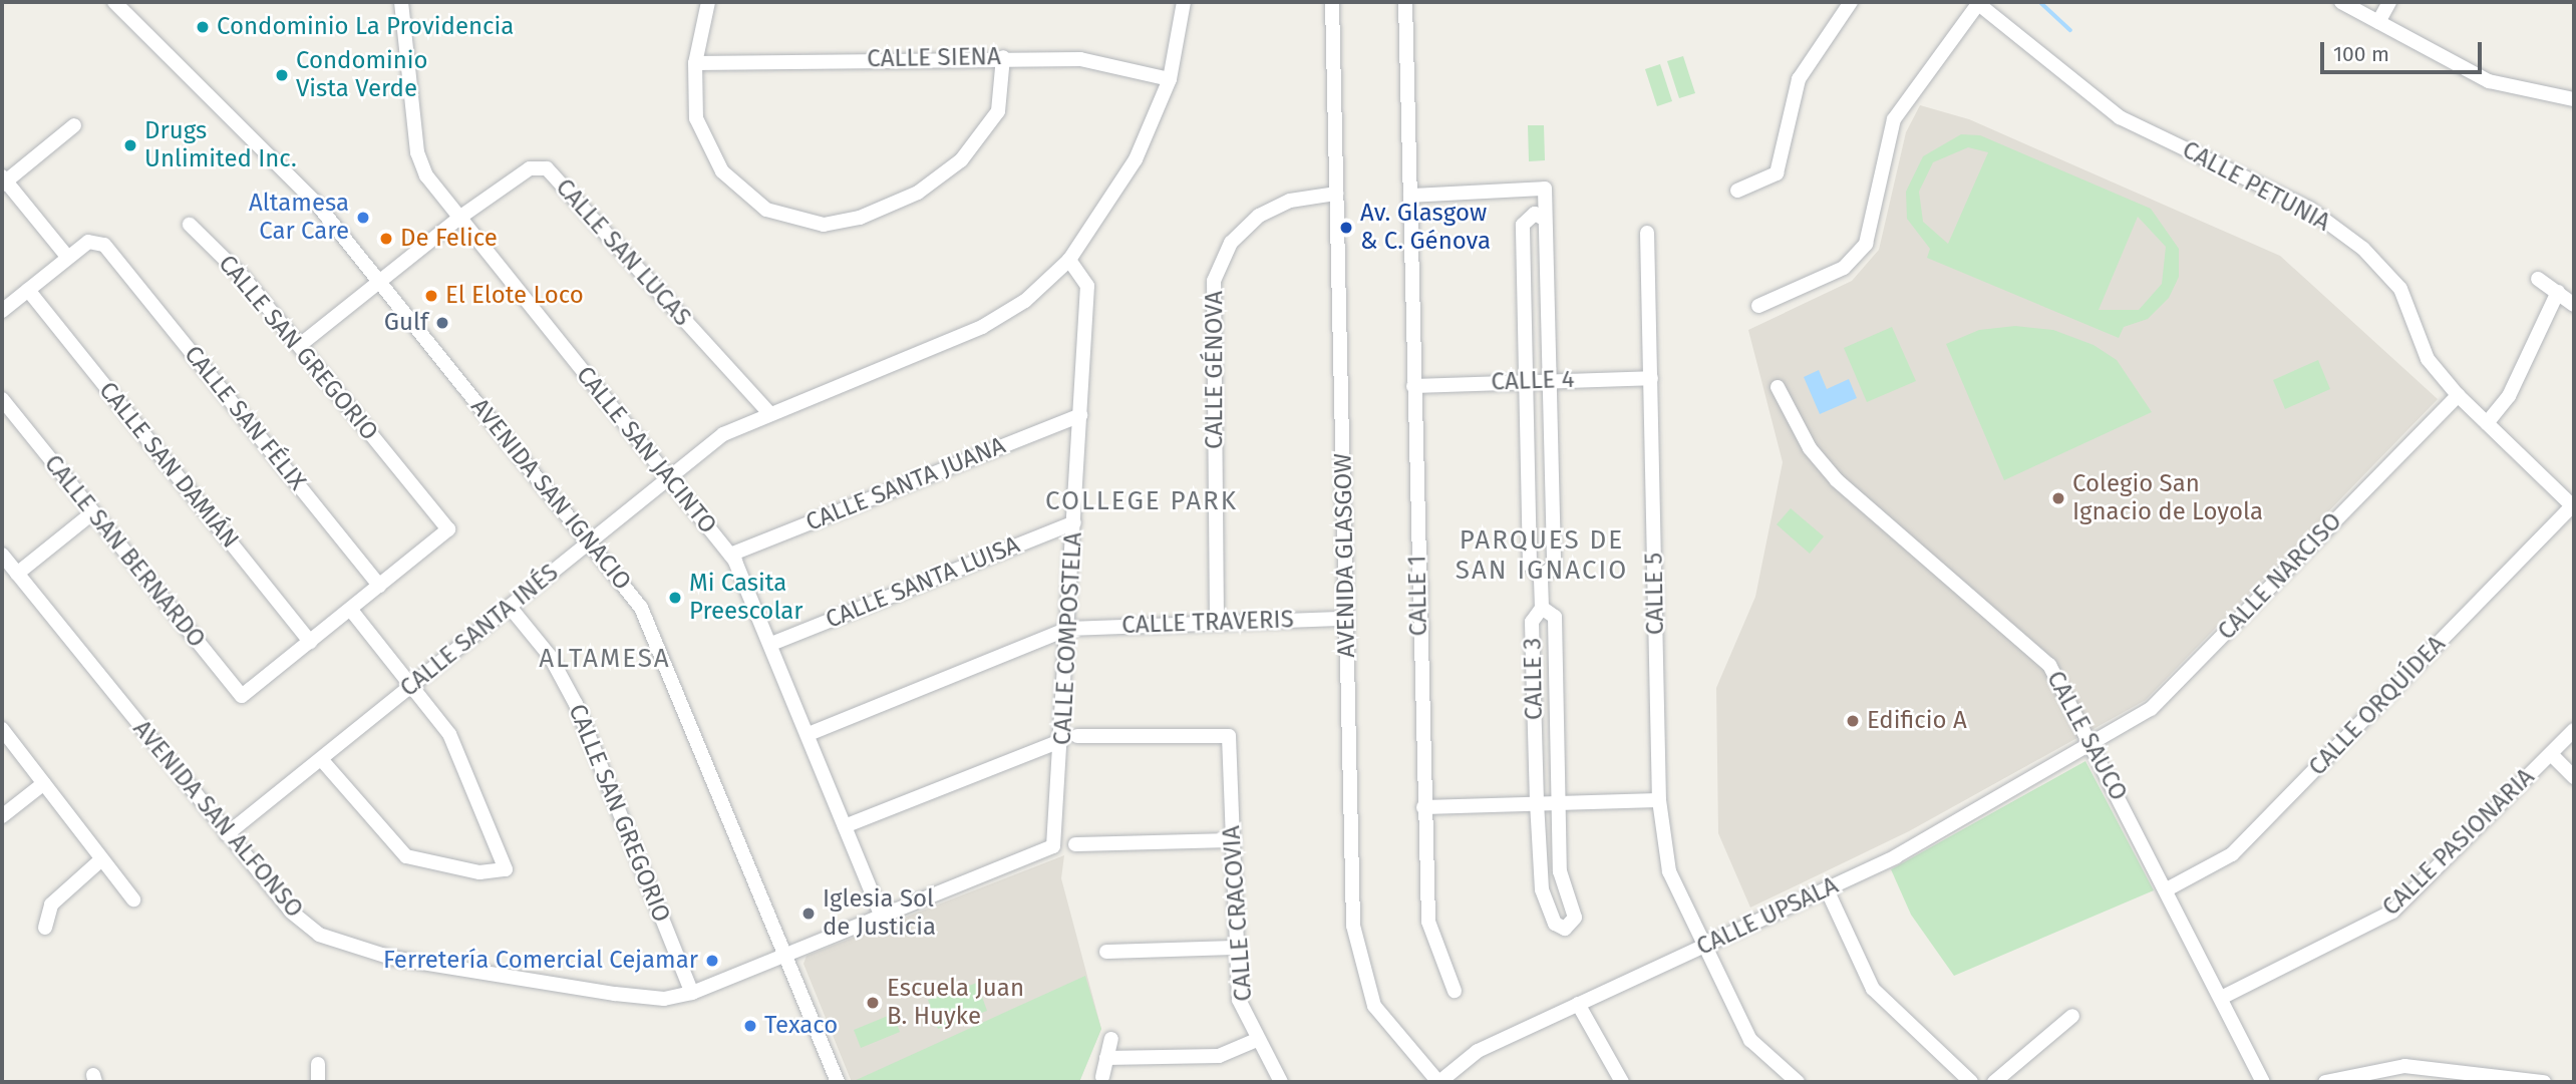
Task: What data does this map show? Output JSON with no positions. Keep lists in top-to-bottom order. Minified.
{"streets":{"street":["CALLE SIENA","CALLE PETUNIA","CALLE SAN LUCAS","CALLE SAN GREGORIO","CALLE GÉNOVA","CALLE 4","CALLE SAN FÉLIX","CALLE SAN JACINTO","CALLE SAN DAMIÁN","CALLE SANTA JUANA","AVENIDA SAN IGNACIO","CALLE SAN BERNARDO","AVENIDA GLASGOW","CALLE NARCISO","CALLE SANTA LUISA","CALLE 5","CALLE 1","CALLE TRAVERIS","CALLE SANTA INÉS","CALLE COMPOSTELA","CALLE 3","CALLE ORQUÍDEA","CALLE SAUCO","AVENIDA SAN ALFONSO","CALLE PASIONARIA","CALLE CRACOVIA","CALLE UPSALA"]},"crossings":[["CALLE PETUNIA","CALLE NARCISO"],["CALLE PETUNIA","CALLE ORQUÍDEA"],["CALLE SAN LUCAS","CALLE SAN GREGORIO"],["CALLE SAN LUCAS","CALLE SAN JACINTO"],["CALLE SAN LUCAS","AVENIDA SAN IGNACIO"],["CALLE SAN LUCAS","CALLE SANTA INÉS"],["CALLE SAN GREGORIO","CALLE SAN FÉLIX"],["CALLE SAN GREGORIO","CALLE SANTA INÉS"],["CALLE SAN GREGORIO","AVENIDA SAN ALFONSO"],["CALLE GÉNOVA","AVENIDA GLASGOW"],["CALLE GÉNOVA","CALLE TRAVERIS"],["CALLE 4","CALLE 5"],["CALLE 4","CALLE 1"],["CALLE 4","CALLE 3"],["CALLE SAN JACINTO","CALLE SANTA JUANA"],["CALLE SAN JACINTO","CALLE SANTA LUISA"],["CALLE SAN JACINTO","CALLE TRAVERIS"],["CALLE SAN JACINTO","CALLE SANTA INÉS"],["CALLE SAN JACINTO","AVENIDA SAN ALFONSO"],["CALLE SAN DAMIÁN","CALLE SAN BERNARDO"],["CALLE SANTA JUANA","CALLE COMPOSTELA"],["AVENIDA SAN IGNACIO","CALLE SANTA INÉS"],["AVENIDA SAN IGNACIO","AVENIDA SAN ALFONSO"],["AVENIDA GLASGOW","CALLE TRAVERIS"],["AVENIDA GLASGOW","CALLE UPSALA"],["CALLE NARCISO","CALLE SAUCO"],["CALLE NARCISO","CALLE UPSALA"],["CALLE SANTA LUISA","CALLE COMPOSTELA"],["CALLE 5","CALLE UPSALA"],["CALLE TRAVERIS","CALLE COMPOSTELA"],["CALLE SANTA INÉS","CALLE COMPOSTELA"],["CALLE SANTA INÉS","AVENIDA SAN ALFONSO"],["CALLE COMPOSTELA","AVENIDA SAN ALFONSO"],["CALLE ORQUÍDEA","CALLE SAUCO"],["CALLE SAUCO","CALLE PASIONARIA"],["CALLE SAUCO","CALLE UPSALA"]],"districts":["COLLEGE PARK","PARQUES DE SAN IGNACIO","ALTAMESA"],"places":["Condominio La Providencia","Condominio Vista Verde","Drugs Unlimited Inc.","Altamesa Car Care","Av. Glasgow & C. Génova","De Felice","El Elote Loco","Gulf","Colegio San Ignacio de Loyola","Mi Casita Preescolar","Edificio A","Iglesia Sol de Justicia","Ferretería Comercial Cejamar","Escuela Juan B. Huyke","Texaco"],"scale_bar":"100 m"}
